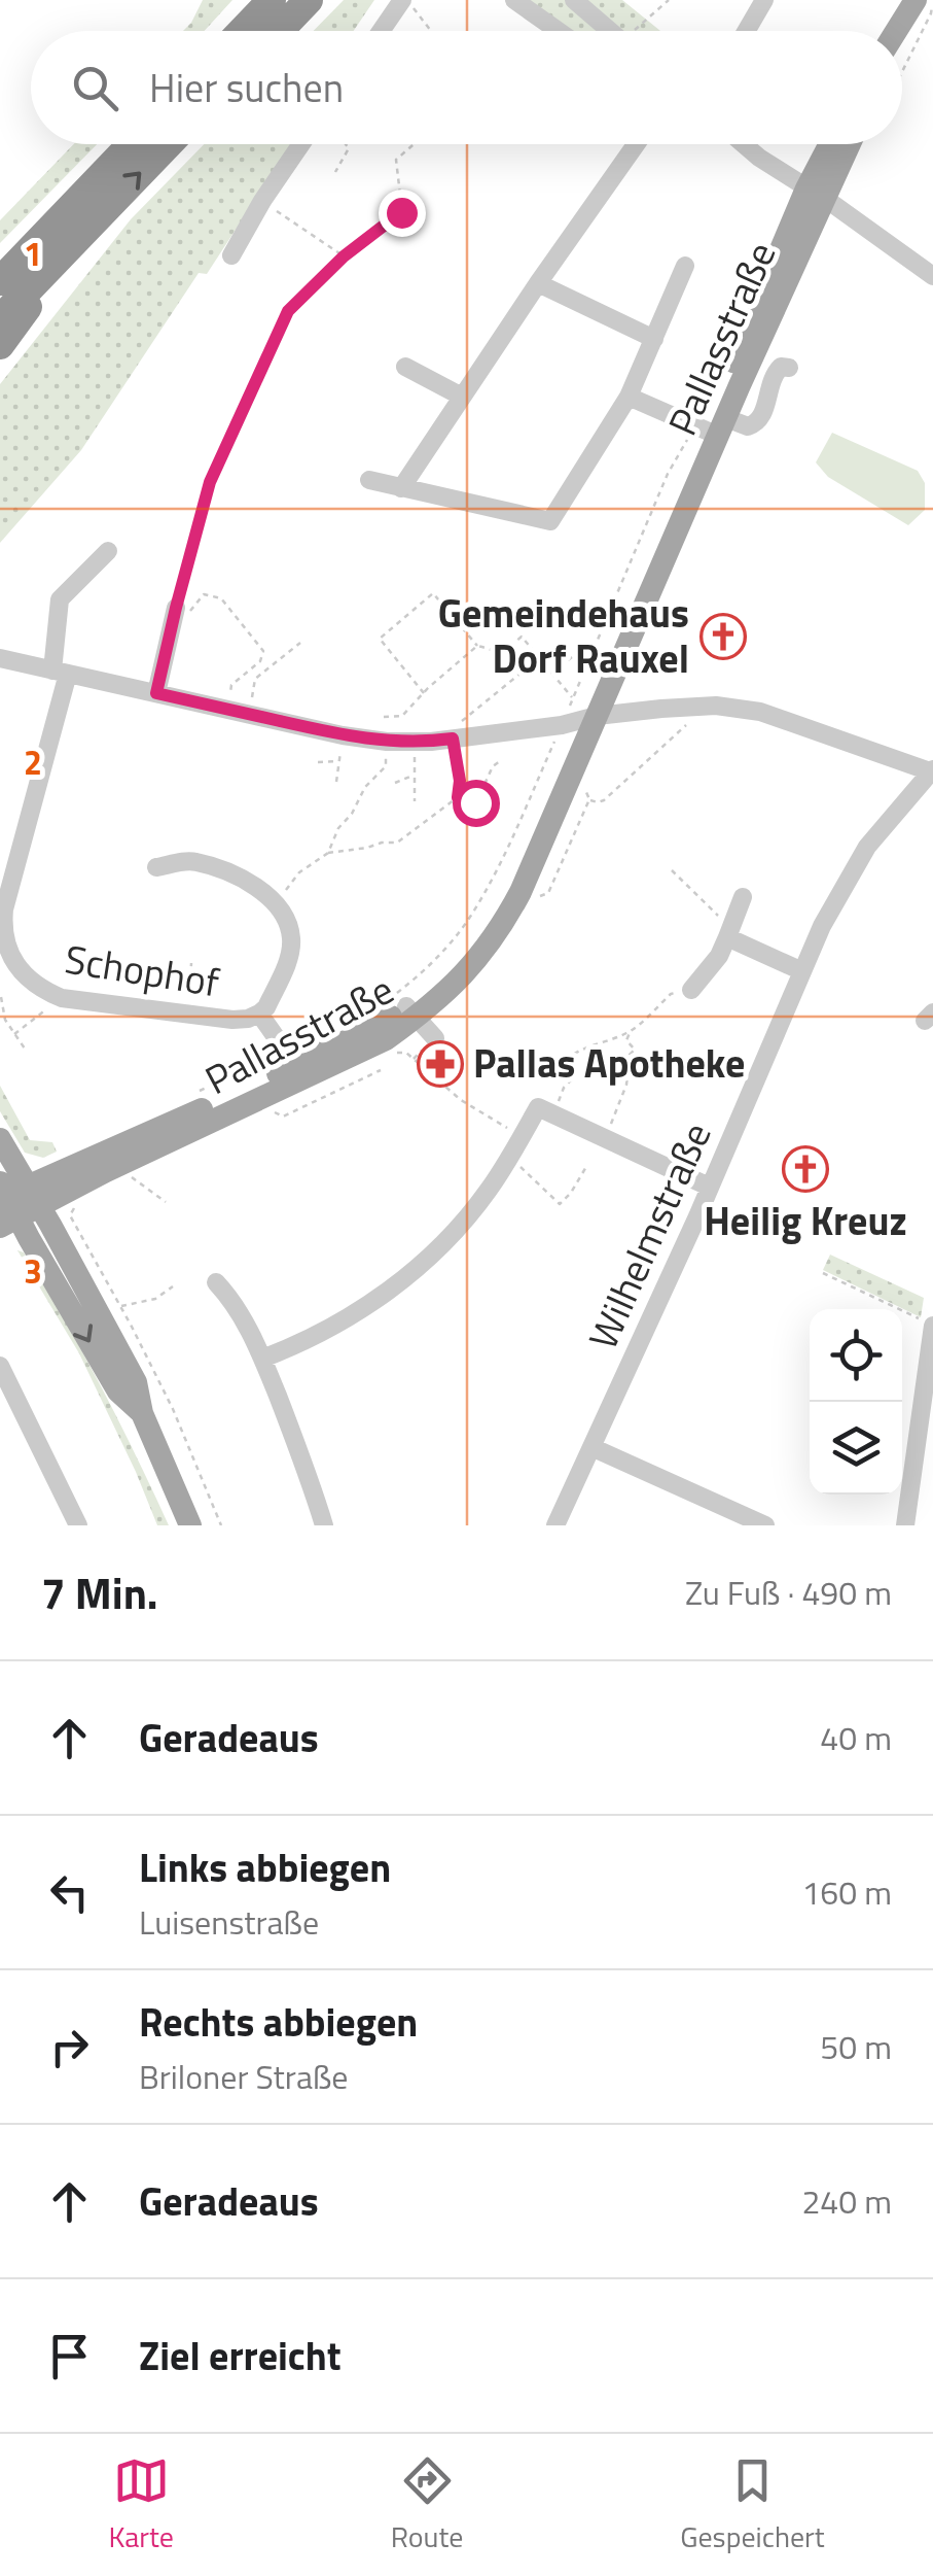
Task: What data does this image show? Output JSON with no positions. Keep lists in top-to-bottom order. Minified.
{"streets":{"main road":["Pallasstraße"],"street":["Schophof","Wilhelmstraße"]},"crossings":[["Pallasstraße","Schophof"]],"places":{"church":["Gemeindehaus Dorf Rauxel","Heilig Kreuz"],"pharmacy":["Pallas Apotheke"]},"page":{"search":"Hier suchen","heading":["7 Min.","Zu Fuß · 490 m"],"list":[["Geradeaus","40 m"],["Links abbiegen","Luisenstraße","160 m"],["Rechts abbiegen","Briloner Straße","50 m"],["Geradeaus","240 m"],"Ziel erreicht"],"nav":["Karte","Route","Gespeichert"]},"grid":{"rows":["1","2","3"]}}
